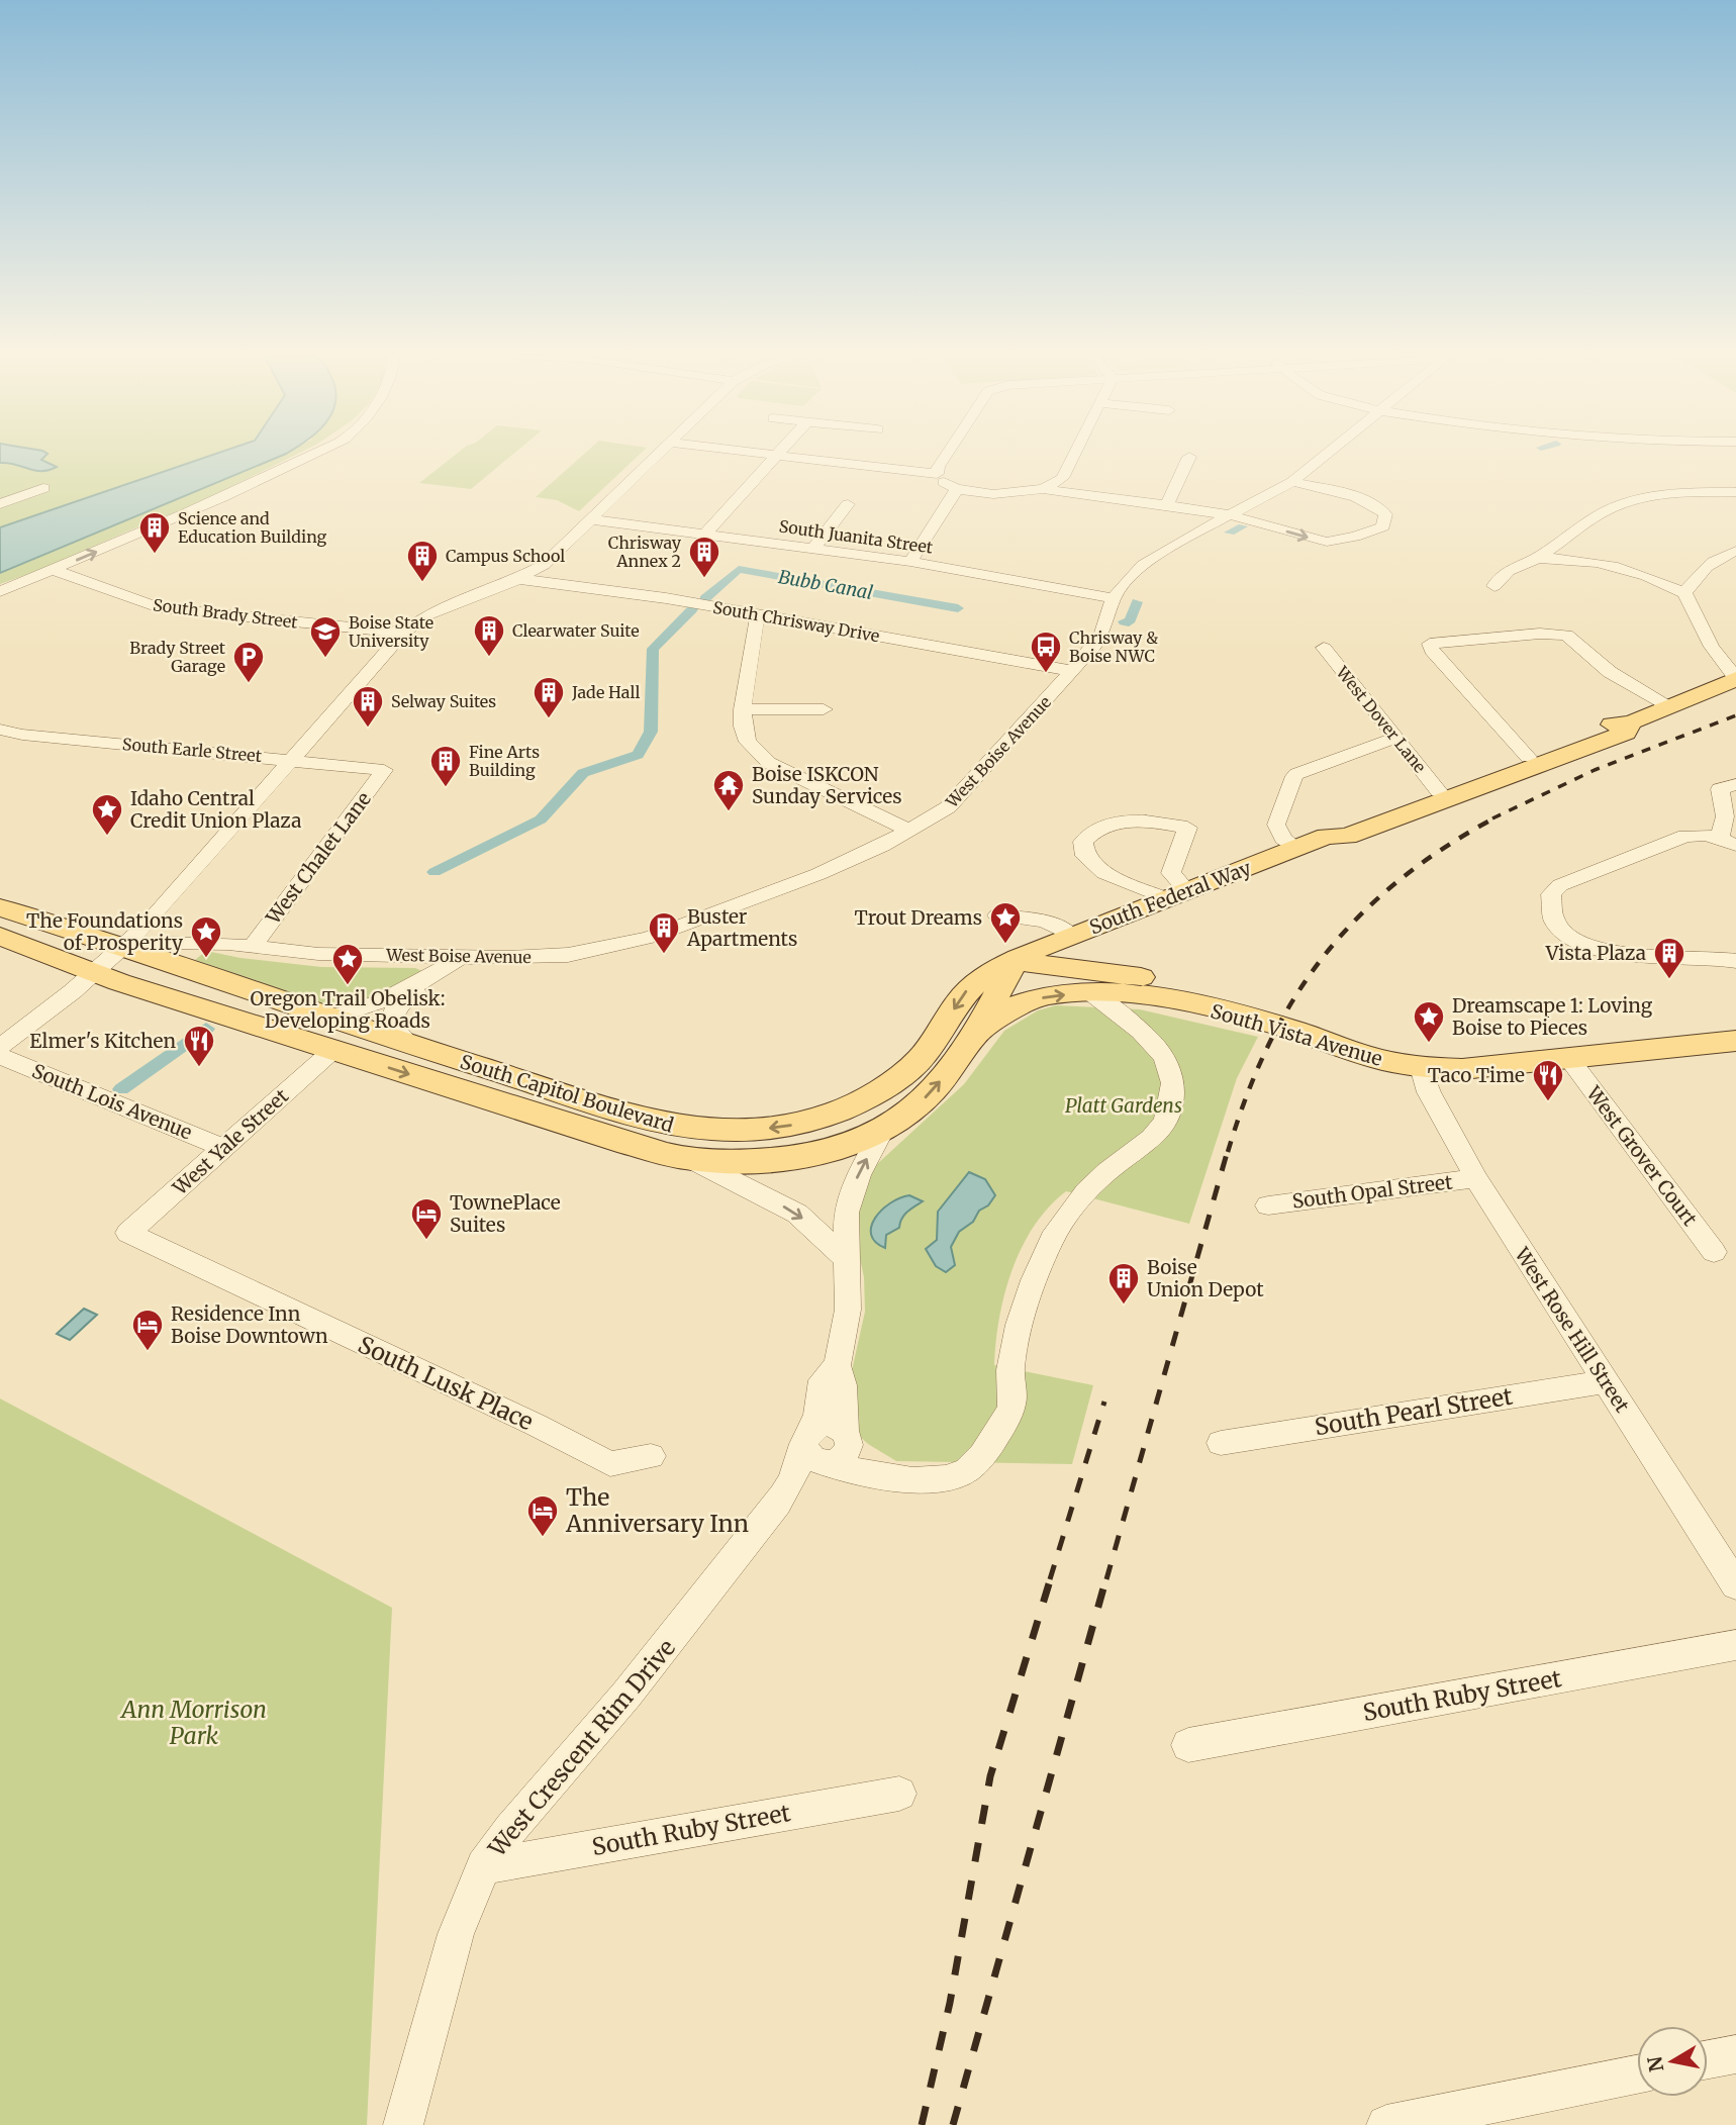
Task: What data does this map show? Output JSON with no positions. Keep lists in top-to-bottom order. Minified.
{"streets":{"main road":["South Federal Way","South Vista Avenue","South Capitol Boulevard"],"street":["South Juanita Street","South Brady Street","South Chrisway Drive","West Dover Lane","South Earle Street","West Boise Avenue","West Chalet Lane","South Lois Avenue","West Yale Street","West Grover Court","South Opal Street","West Rose Hill Street","South Lusk Place","South Pearl Street","South Ruby Street","West Crescent Rim Drive"]},"crossings":[["South Juanita Street","West Boise Avenue"],["South Chrisway Drive","West Boise Avenue"],["West Dover Lane","South Federal Way"],["South Earle Street","West Chalet Lane"],["West Boise Avenue","West Chalet Lane"],["West Boise Avenue","South Capitol Boulevard"],["South Federal Way","South Vista Avenue"],["South Federal Way","South Capitol Boulevard"],["South Vista Avenue","South Capitol Boulevard"],["South Vista Avenue","West Grover Court"],["South Vista Avenue","West Rose Hill Street"],["South Capitol Boulevard","West Yale Street"],["South Lois Avenue","West Yale Street"],["West Yale Street","South Lusk Place"],["South Opal Street","West Rose Hill Street"],["West Rose Hill Street","South Pearl Street"],["South Ruby Street","West Crescent Rim Drive"]],"water":["Bubb Canal"],"parks":["Platt Gardens","Ann Morrison Park"],"places":{"building":["Science and Education Building","Chrisway Annex 2","Campus School","Clearwater Suite","Jade Hall","Selway Suites","Fine Arts Building","Buster Apartments","Vista Plaza","Boise Union Depot"],"school or university":["Boise State University"],"bus stop":["Chrisway & Boise NWC"],"parking":["Brady Street Garage"],"temple":["Boise ISKCON Sunday Services"],"place":["Idaho Central Credit Union Plaza","Trout Dreams","The Foundations of Prosperity","Oregon Trail Obelisk: Developing Roads","Dreamscape 1: Loving Boise to Pieces"],"restaurant":["Elmer's Kitchen","Taco Time"],"hotel":["TownePlace Suites","Residence Inn Boise Downtown","The Anniversary Inn"]},"north":"left"}
